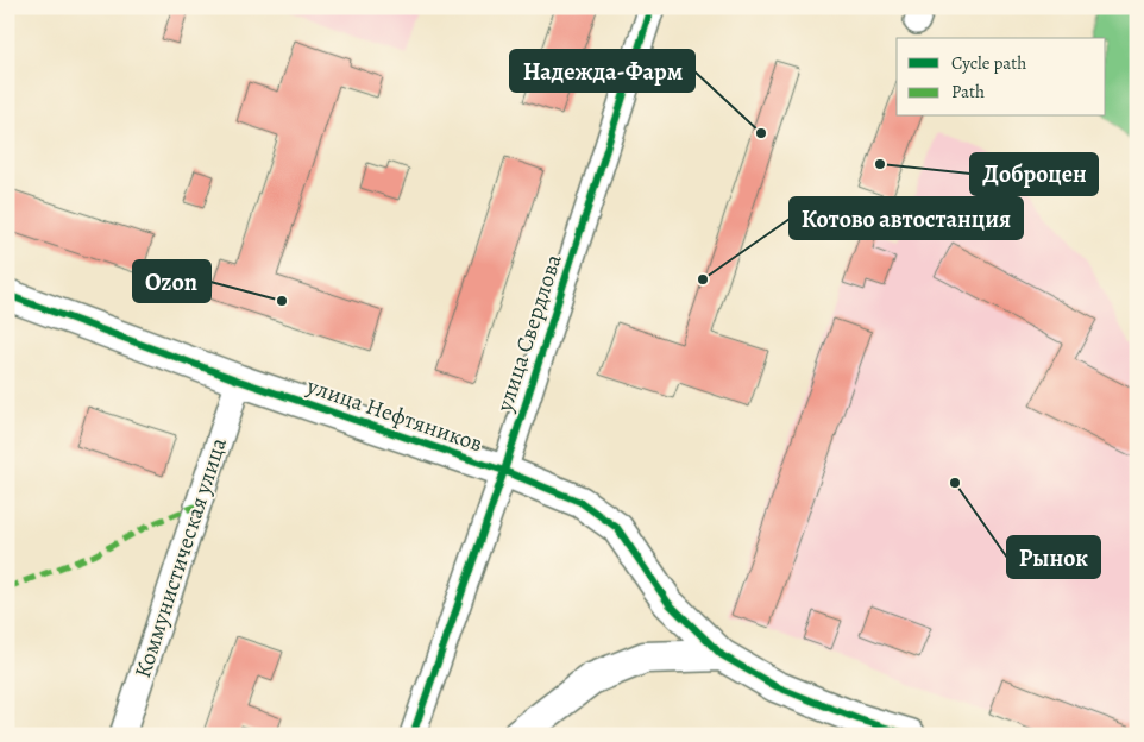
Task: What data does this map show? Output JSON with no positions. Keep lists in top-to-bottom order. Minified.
{"streets":{"street":["улица Свердлова","улица Нефтяников","Коммунистическая улица"]},"crossings":[["улица Свердлова","улица Нефтяников"],["улица Нефтяников","Коммунистическая улица"]],"places":["Надежда-Фарм","Доброцен","Котово автостанция","Ozon","Рынок"],"legend":["Cycle path","Path"]}
